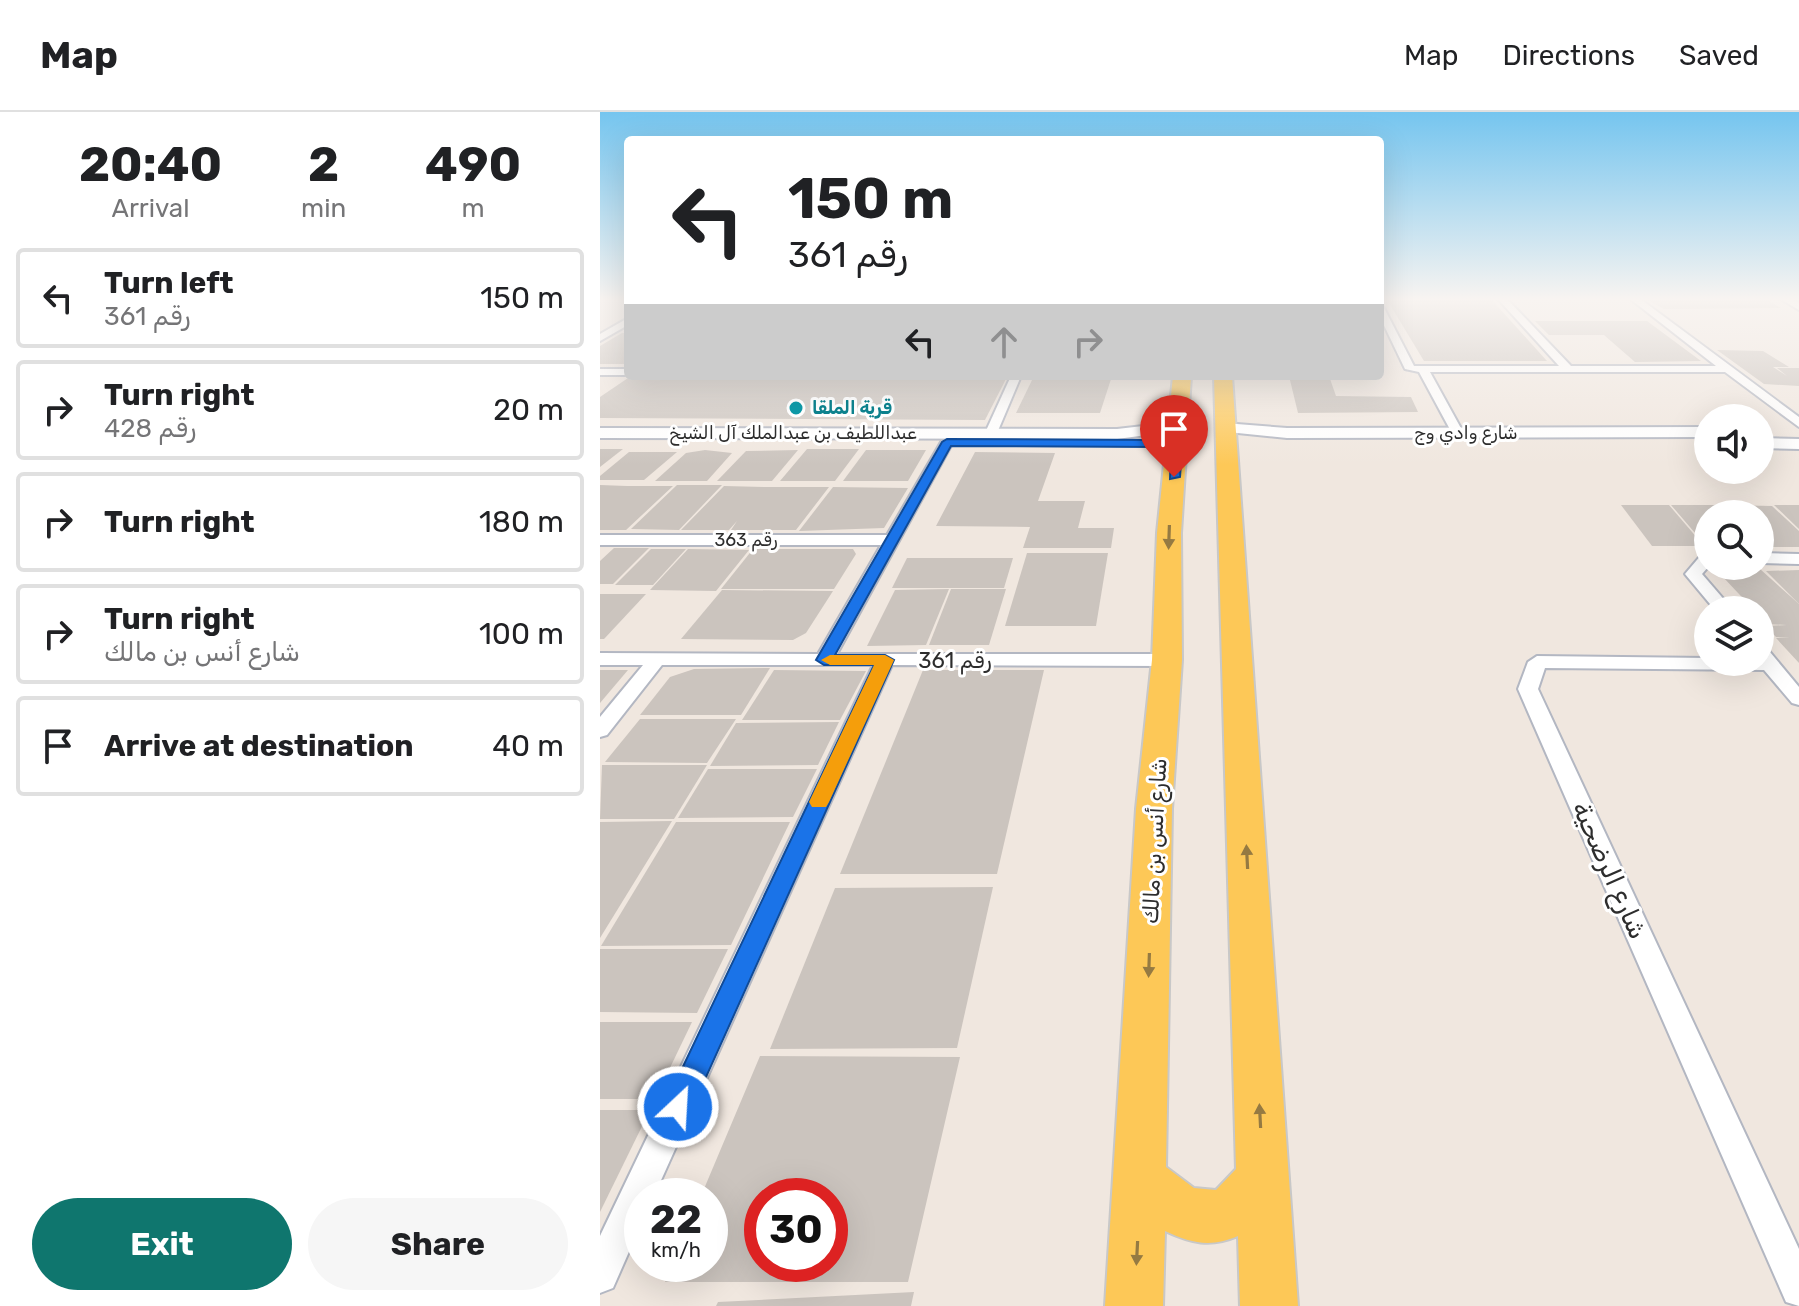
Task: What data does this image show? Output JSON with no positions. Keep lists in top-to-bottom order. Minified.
{"streets":{"main road":["شارع أنس بن مالك"],"street":["عبداللطيف بن عبدالملك آل الشيخ","شارع وادي وج","رقم 363","رقم 361","شارع الرضحية"]},"crossings":[["عبداللطيف بن عبدالملك آل الشيخ","شارع أنس بن مالك"],["رقم 361","شارع أنس بن مالك"]],"places":["قرية الملقا"],"page":{"header":"Map","nav":["Map","Directions","Saved"],"eta":["20:40","Arrival","2","min","490","m"],"turn":["150 m","رقم 361"],"list":[{"name":"Turn left","note":"رقم 361","value":"150 m"},{"name":"Turn right","note":"رقم 428","value":"20 m"},{"name":"Turn right","value":"180 m"},{"name":"Turn right","note":"شارع أنس بن مالك","value":"100 m"},{"name":"Arrive at destination","value":"40 m"}],"speed":"22 km/h","limit":"30","buttons":["Exit","Share"]}}
